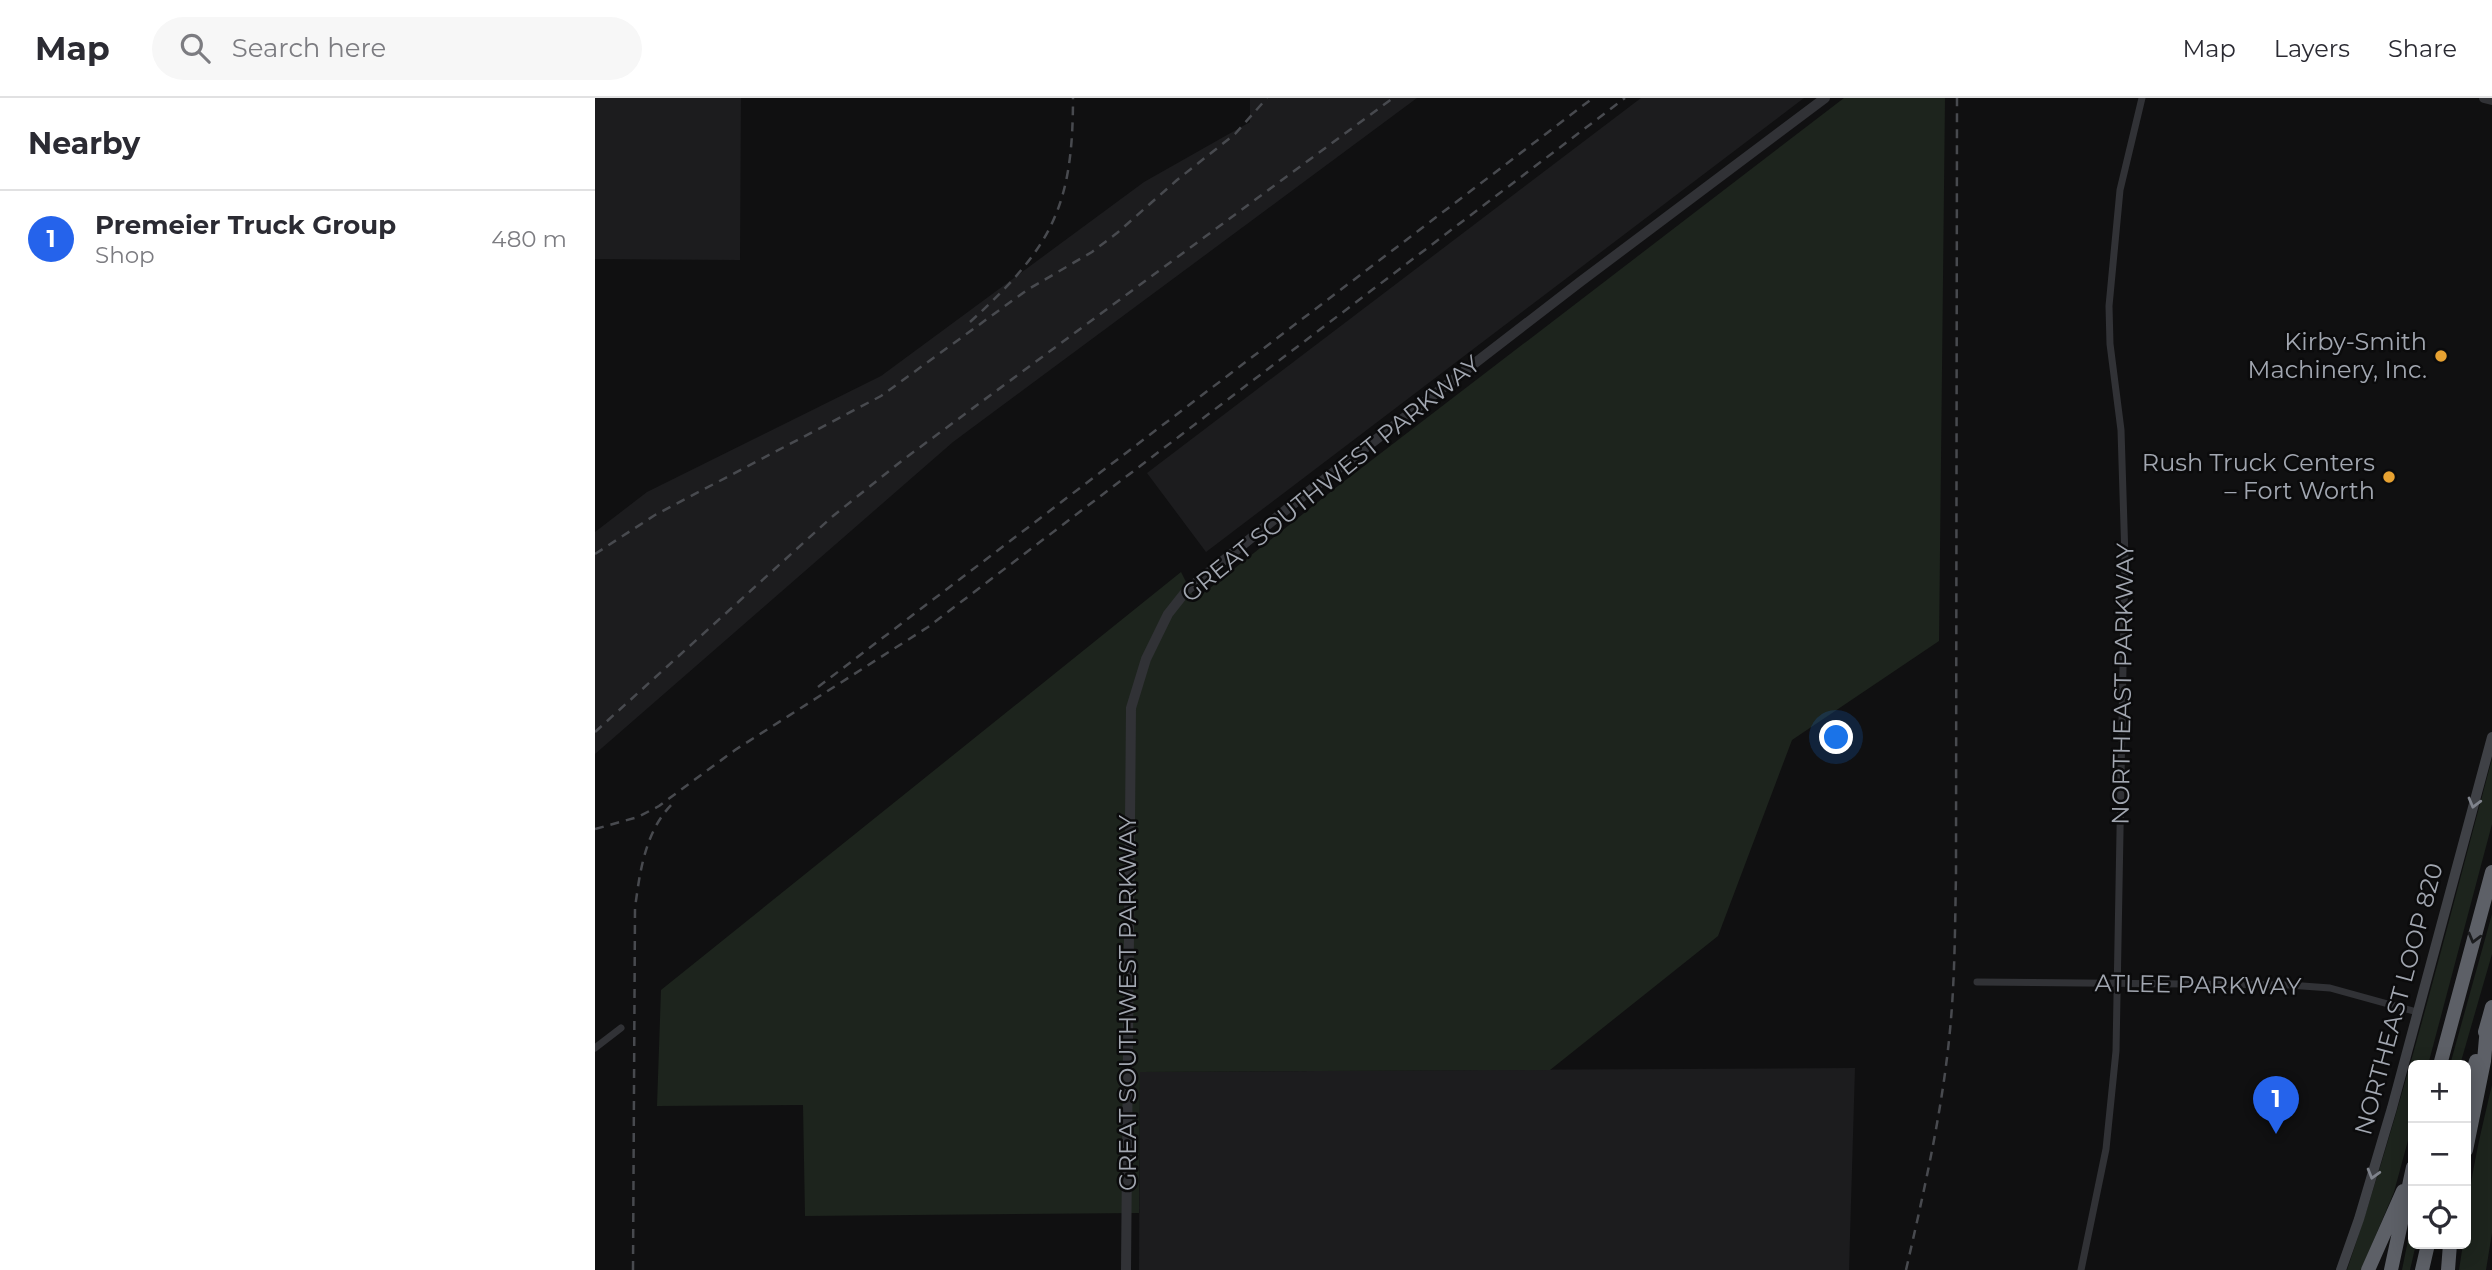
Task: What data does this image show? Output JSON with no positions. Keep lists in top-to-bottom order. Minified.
{"streets":{"main road":["NORTHEAST LOOP 820"],"street":["GREAT SOUTHWEST PARKWAY","NORTHEAST PARKWAY","ATLEE PARKWAY"]},"crossings":[["NORTHEAST PARKWAY","ATLEE PARKWAY"],["ATLEE PARKWAY","NORTHEAST LOOP 820"]],"one_way":["NORTHEAST LOOP 820"],"places":["Kirby-Smith Machinery, Inc.","Rush Truck Centers – Fort Worth"],"page":{"header":"Map","search":"Search here","nav":["Map","Layers","Share"],"heading":"Nearby","list":[{"mark":"1","name":"Premeier Truck Group","note":"Shop","value":"480 m"}],"map_buttons":["+","−"],"pins":"1"}}
